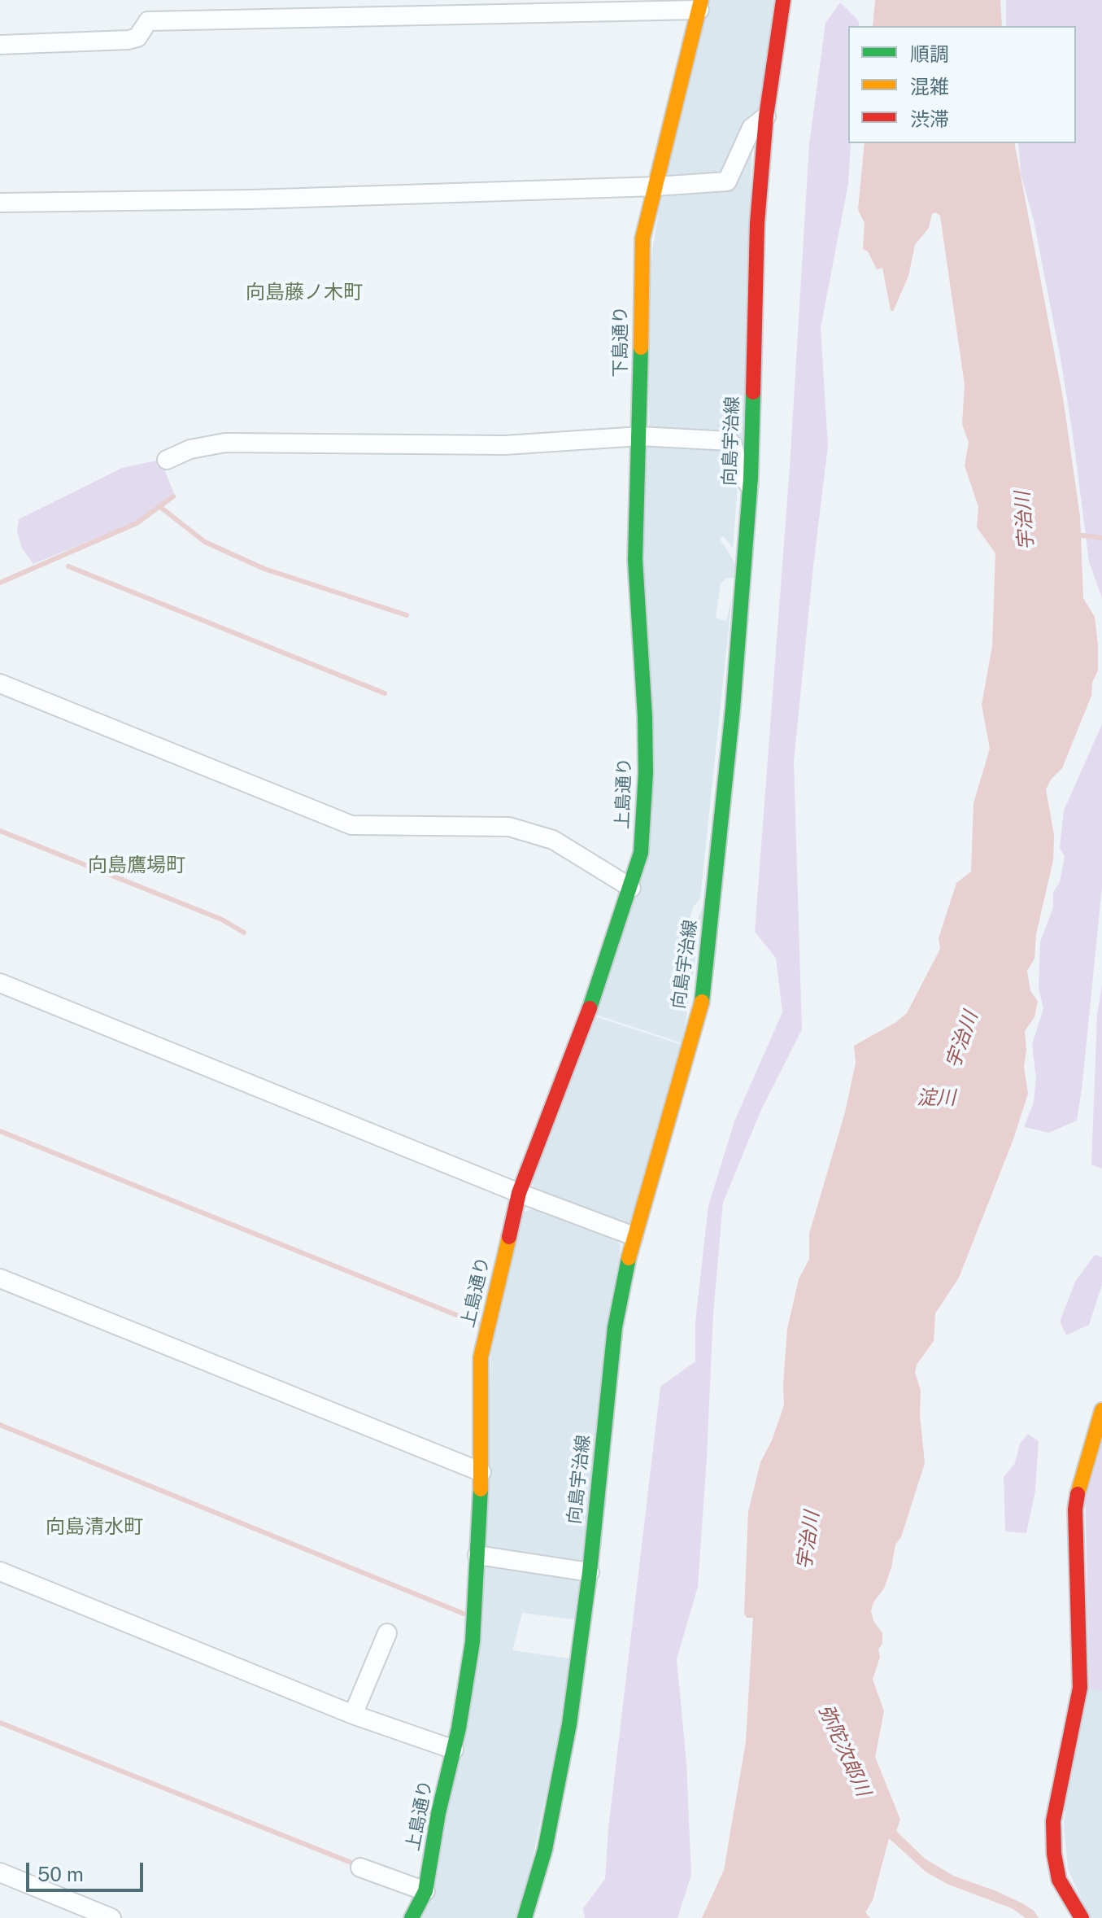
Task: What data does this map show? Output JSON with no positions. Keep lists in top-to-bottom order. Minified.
{"streets":{"street":["下島通り","向島宇治線","上島通り"]},"crossings":[["下島通り","上島通り"]],"districts":["向島藤ノ木町","向島鷹場町","向島清水町"],"water":["宇治川","淀川","弥陀次郎川"],"legend":["順調","混雑","渋滞"],"scale_bar":"50 m"}
